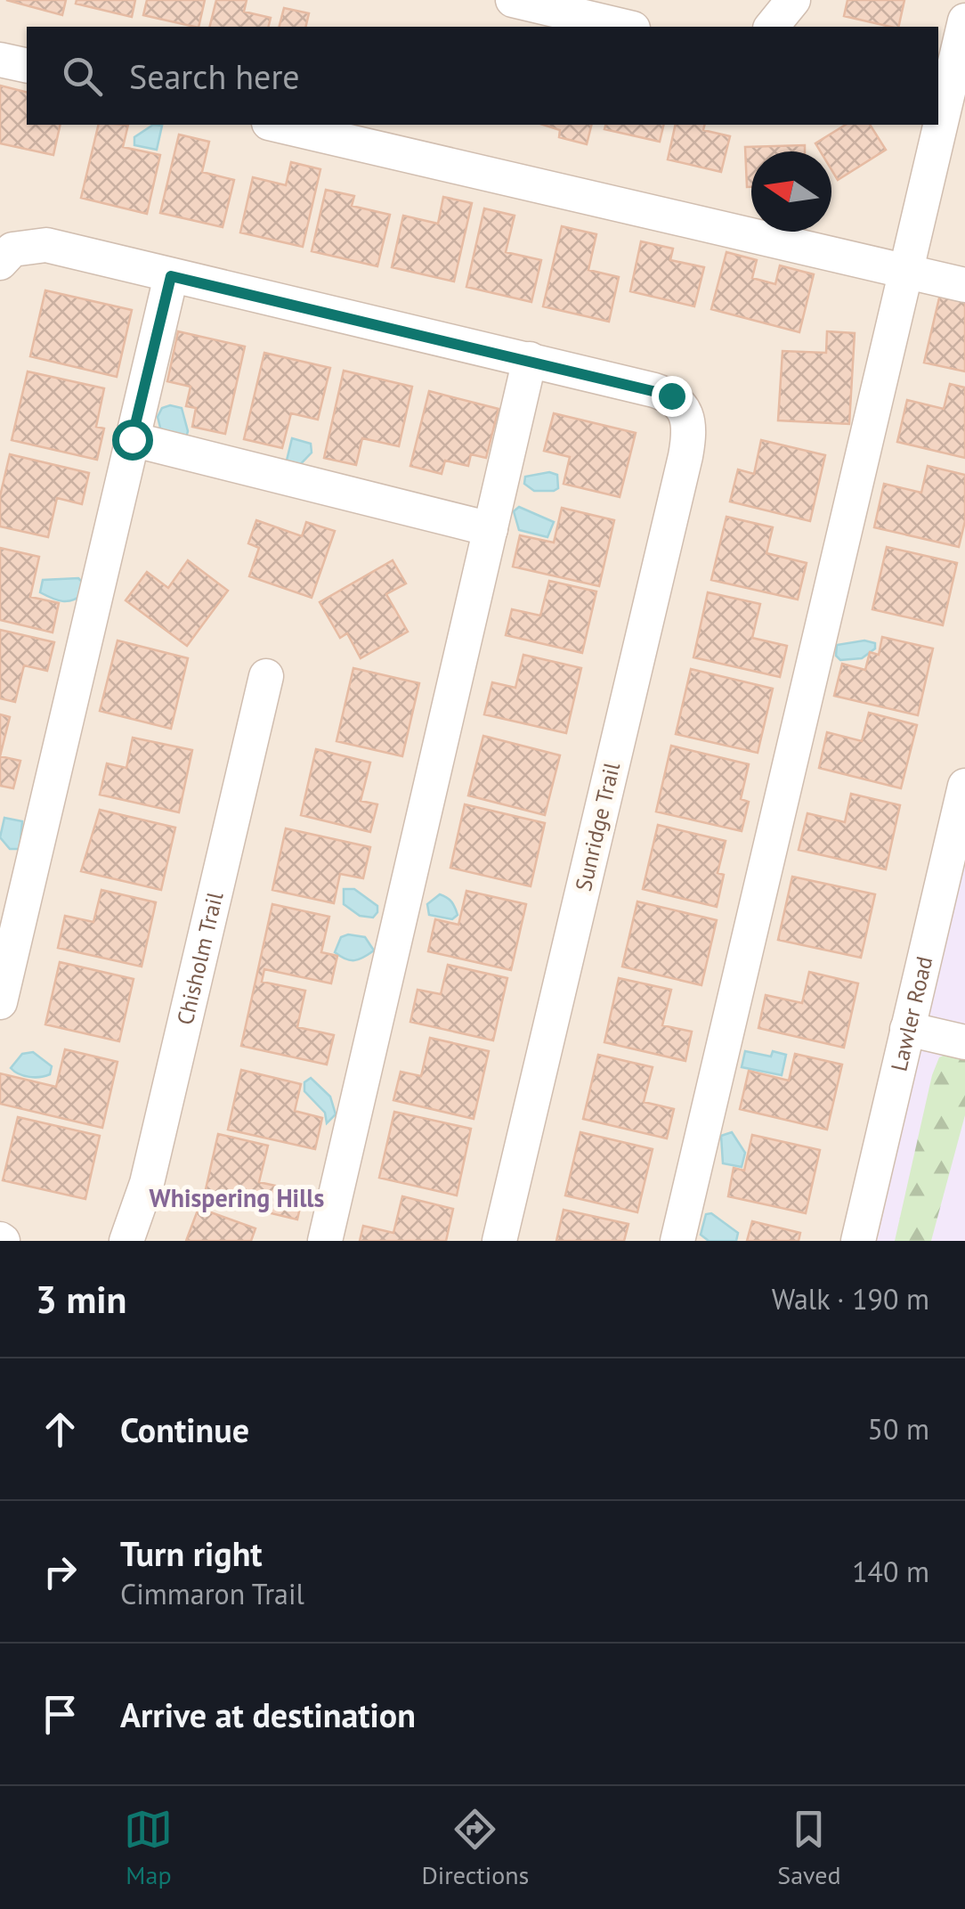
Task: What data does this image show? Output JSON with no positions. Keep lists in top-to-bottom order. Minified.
{"streets":{"street":["Sunridge Trail","Chisholm Trail","Lawler Road"]},"districts":["Whispering Hills"],"north":"left","page":{"search":"Search here","heading":["3 min","Walk · 190 m"],"list":[["Continue","50 m"],["Turn right","Cimmaron Trail","140 m"],"Arrive at destination"],"nav":["Map","Directions","Saved"]}}
